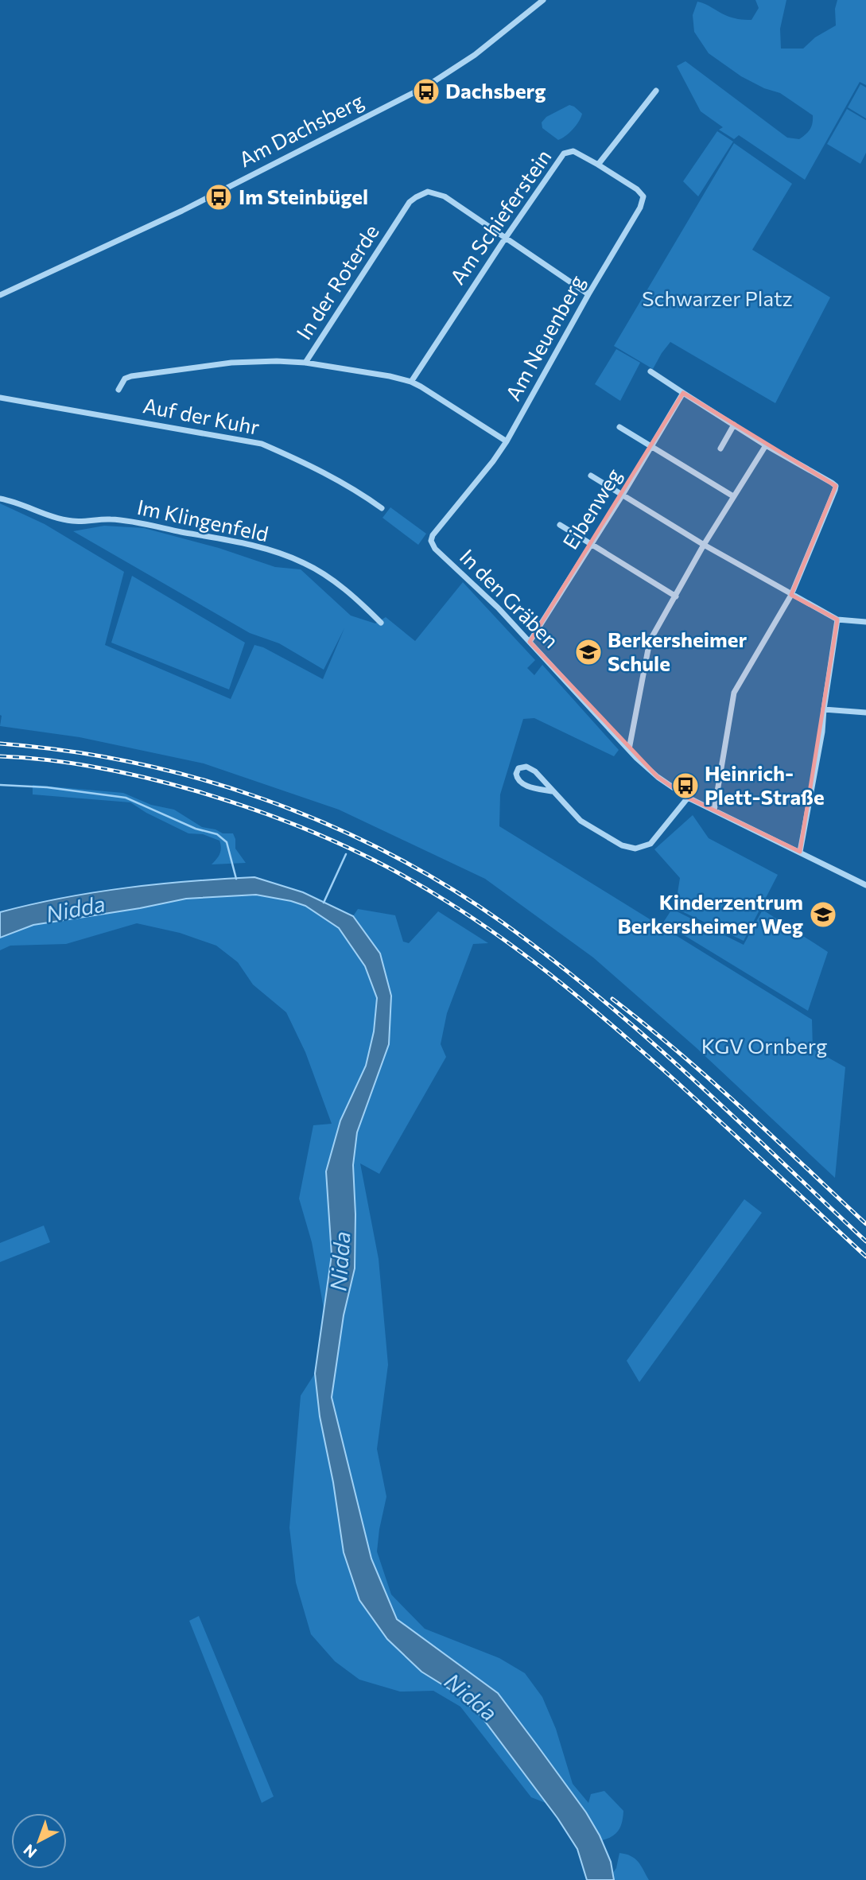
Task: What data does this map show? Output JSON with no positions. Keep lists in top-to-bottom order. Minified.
{"streets":{"street":["Am Dachsberg","Am Schieferstein","In der Roterde","Am Neuenberg","Auf der Kuhr","Eibenweg","Im Klingenfeld","In den Gräben"]},"crossings":[["Am Schieferstein","In der Roterde"],["Am Schieferstein","Am Neuenberg"],["In der Roterde","Am Neuenberg"],["Am Neuenberg","In den Gräben"],["Eibenweg","In den Gräben"]],"water":["Nidda"],"parks":["Schwarzer Platz","KGV Ornberg"],"places":{"bus stop":["Dachsberg","Im Steinbügel","Heinrich- Plett-Straße"],"school or university":["Berkersheimer Schule","Kinderzentrum Berkersheimer Weg"]},"north":"bottom left"}
